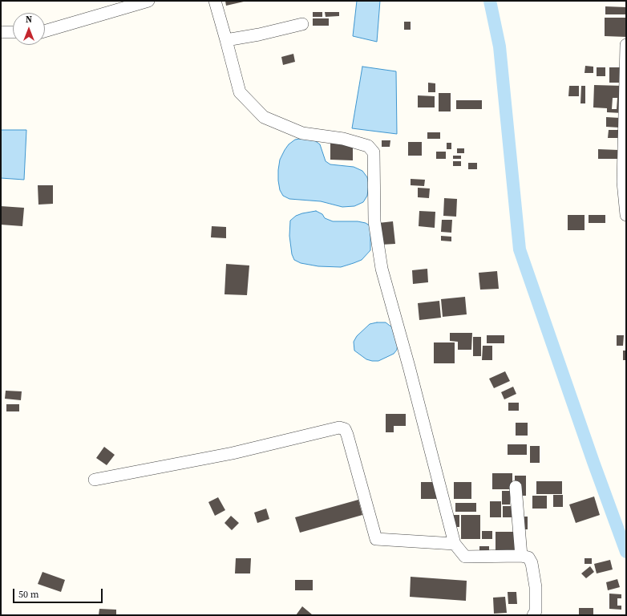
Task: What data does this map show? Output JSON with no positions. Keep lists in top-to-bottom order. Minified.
{"scale_bar":"50 m","north":"top"}
